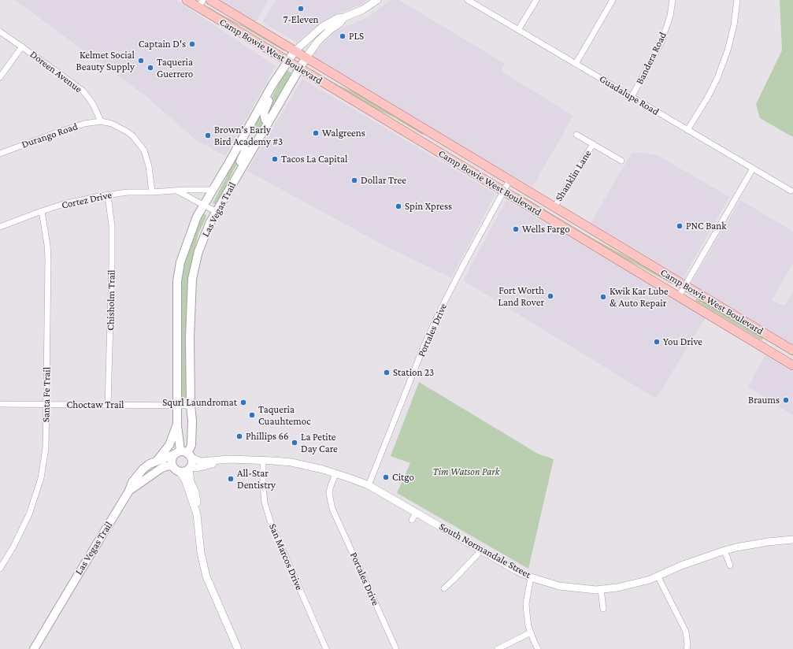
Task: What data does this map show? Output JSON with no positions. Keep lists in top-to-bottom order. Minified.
{"streets":{"main road":["Camp Bowie West Boulevard","Las Vegas Trail"],"street":["Bandera Road","Doreen Avenue","Guadalupe Road","Durango Road","Shanklin Lane","Cortez Drive","Chisholm Trail","Portales Drive","Santa Fe Trail","Choctaw Trail","South Normandale Street","San Marcos Drive"]},"crossings":[["Camp Bowie West Boulevard","Shanklin Lane"],["Camp Bowie West Boulevard","Las Vegas Trail"],["Camp Bowie West Boulevard","Portales Drive"],["Bandera Road","Guadalupe Road"],["Doreen Avenue","Durango Road"],["Cortez Drive","Las Vegas Trail"],["Cortez Drive","Chisholm Trail"],["Cortez Drive","Santa Fe Trail"],["Las Vegas Trail","Choctaw Trail"],["Las Vegas Trail","South Normandale Street"],["Chisholm Trail","Choctaw Trail"],["Portales Drive","South Normandale Street"],["Santa Fe Trail","Choctaw Trail"],["South Normandale Street","San Marcos Drive"]],"parks":["Tim Watson Park"],"places":["7-Eleven","PLS","Captain D's","Kelmet Social Beauty Supply","Taqueria Guerrero","Walgreens","Brown's Early Bird Academy #3","Tacos La Capital","Dollar Tree","Spin Xpress","PNC Bank","Wells Fargo","Fort Worth Land Rover","Kwik Kar Lube & Auto Repair","You Drive","Station 23","Braums","Squrl Laundromat","Taqueria Cuauhtemoc","Phillips 66","La Petite Day Care","Citgo","All-Star Dentistry"]}
